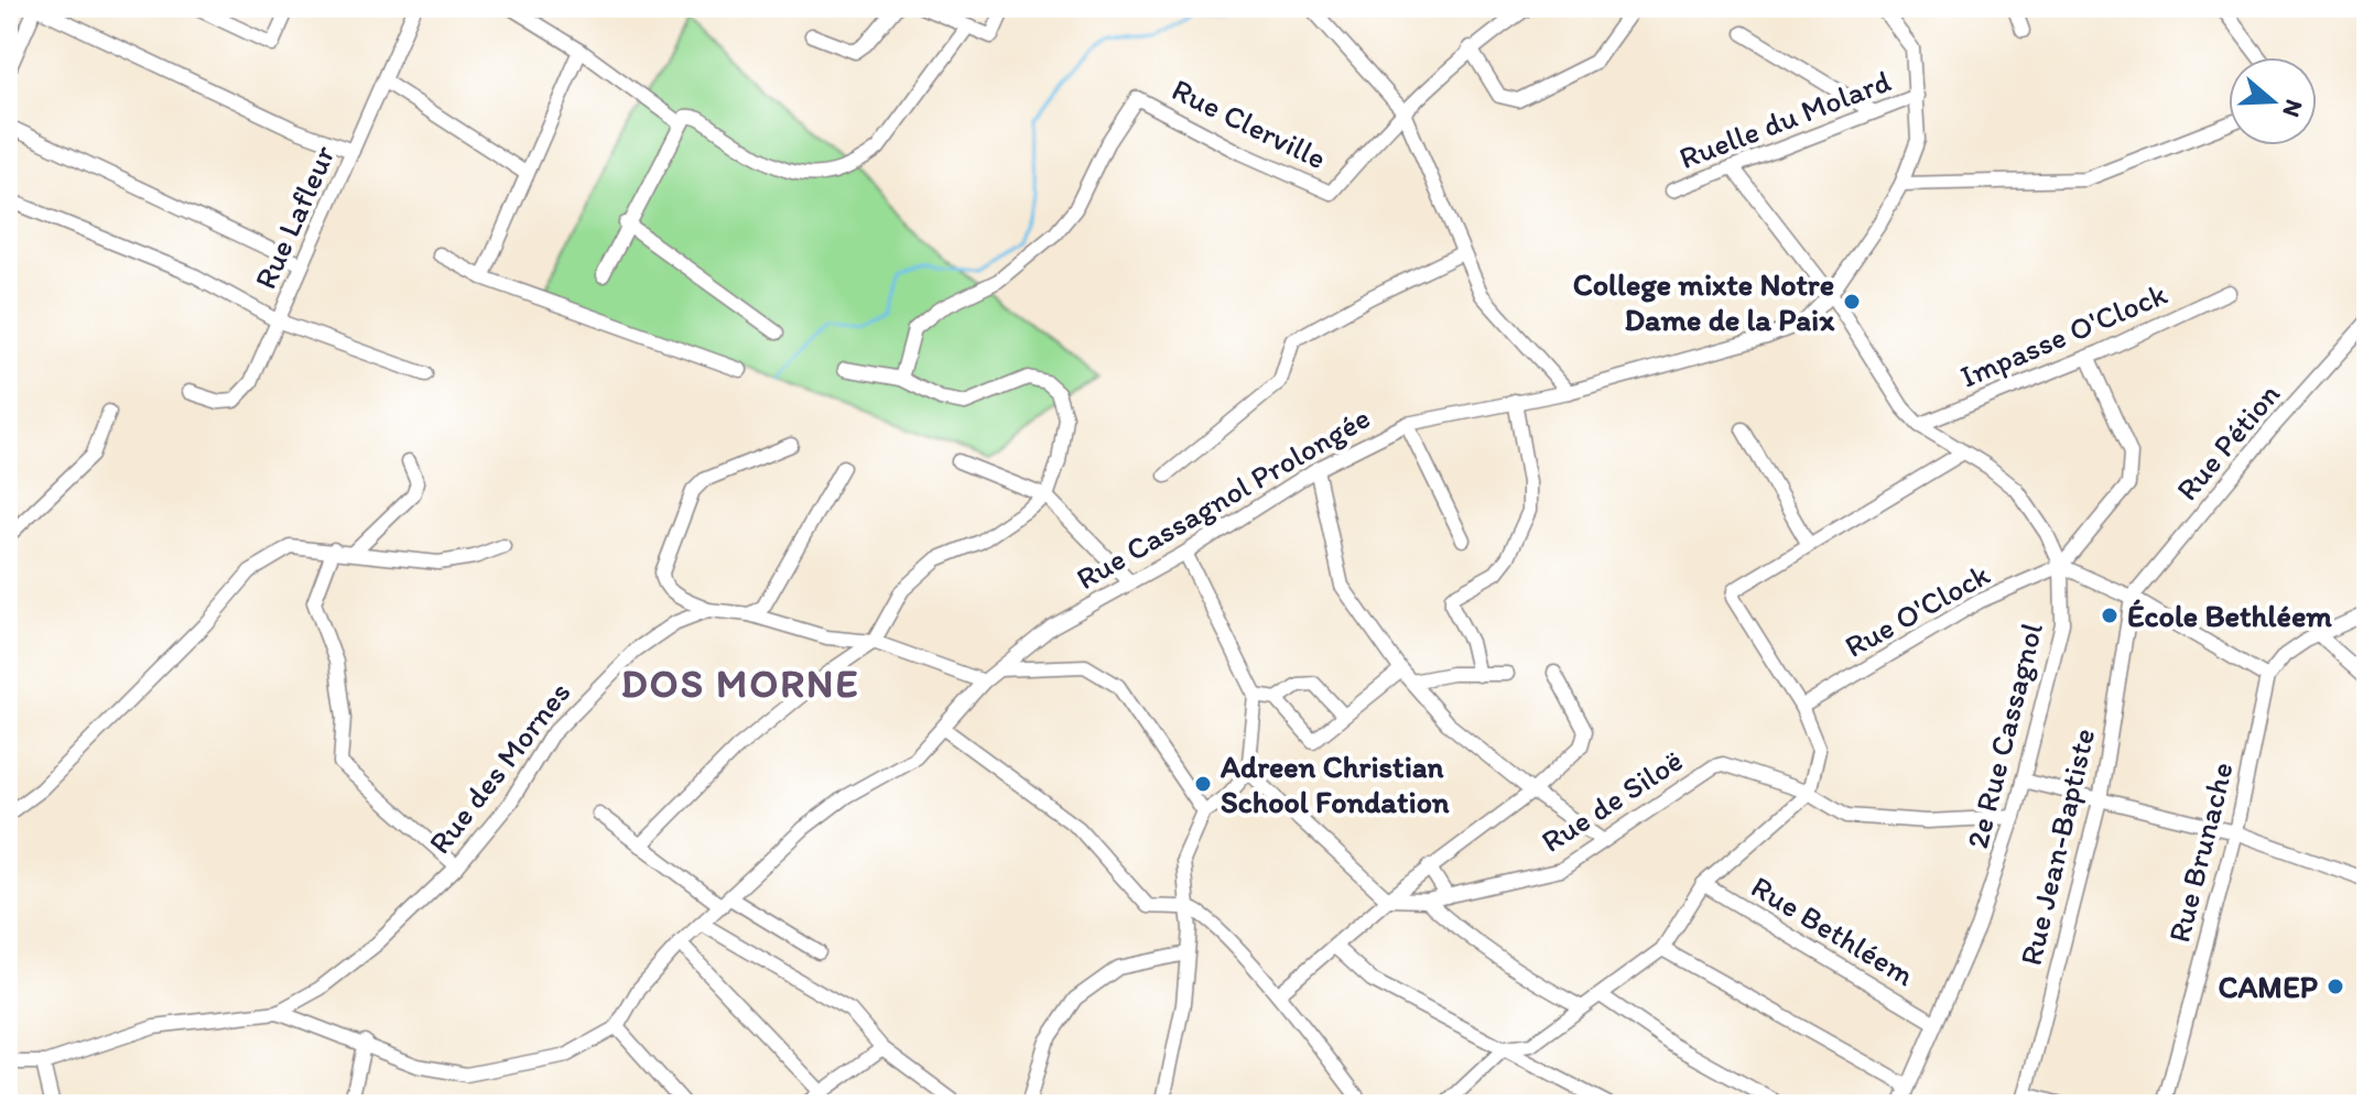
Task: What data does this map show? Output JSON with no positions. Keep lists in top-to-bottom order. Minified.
{"streets":{"street":["Ruelle du Molard","Rue Clerville","Rue Lafleur","Impasse O'Clock","Rue Pétion","Rue Cassagnol Prolongée","Rue O'Clock","2e Rue Cassagnol","Rue des Mornes","Rue de Siloë","Rue Jean-Baptiste","Rue Brunache","Rue Bethléem"]},"crossings":[["Ruelle du Molard","Rue Cassagnol Prolongée"],["Ruelle du Molard","2e Rue Cassagnol"],["Impasse O'Clock","2e Rue Cassagnol"],["Rue Pétion","Rue Jean-Baptiste"],["Rue Cassagnol Prolongée","2e Rue Cassagnol"],["Rue O'Clock","2e Rue Cassagnol"],["2e Rue Cassagnol","Rue de Siloë"],["2e Rue Cassagnol","Rue Bethléem"]],"districts":["DOS MORNE"],"places":["College mixte Notre Dame de la Paix","École Bethléem","Adreen Christian School Fondation","CAMEP"],"north":"right"}
